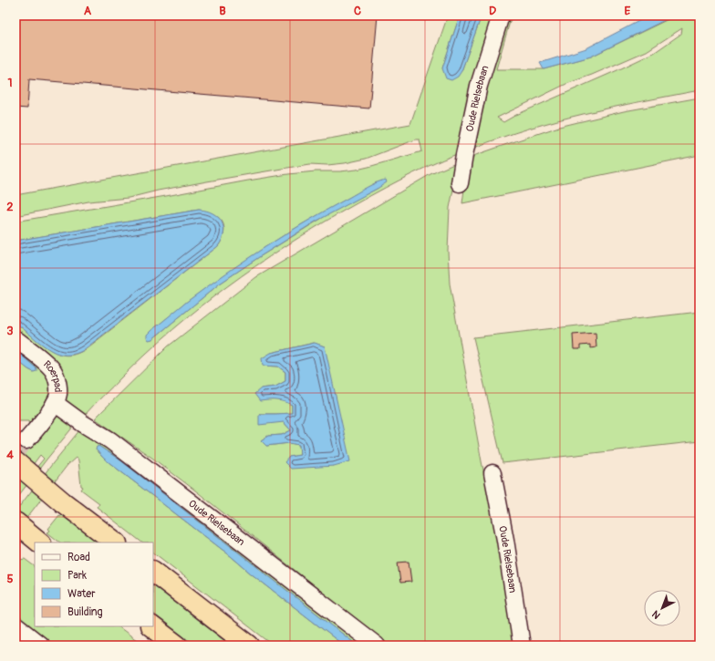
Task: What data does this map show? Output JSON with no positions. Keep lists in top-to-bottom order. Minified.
{"streets":{"street":["Oude Rielsebaan","Roerpad"]},"crossings":[["Oude Rielsebaan","Roerpad"]],"legend":["Road","Park","Water","Building"],"north":"bottom left","grid":{"columns":["A","B","C","D","E"],"rows":["1","2","3","4","5"]}}
